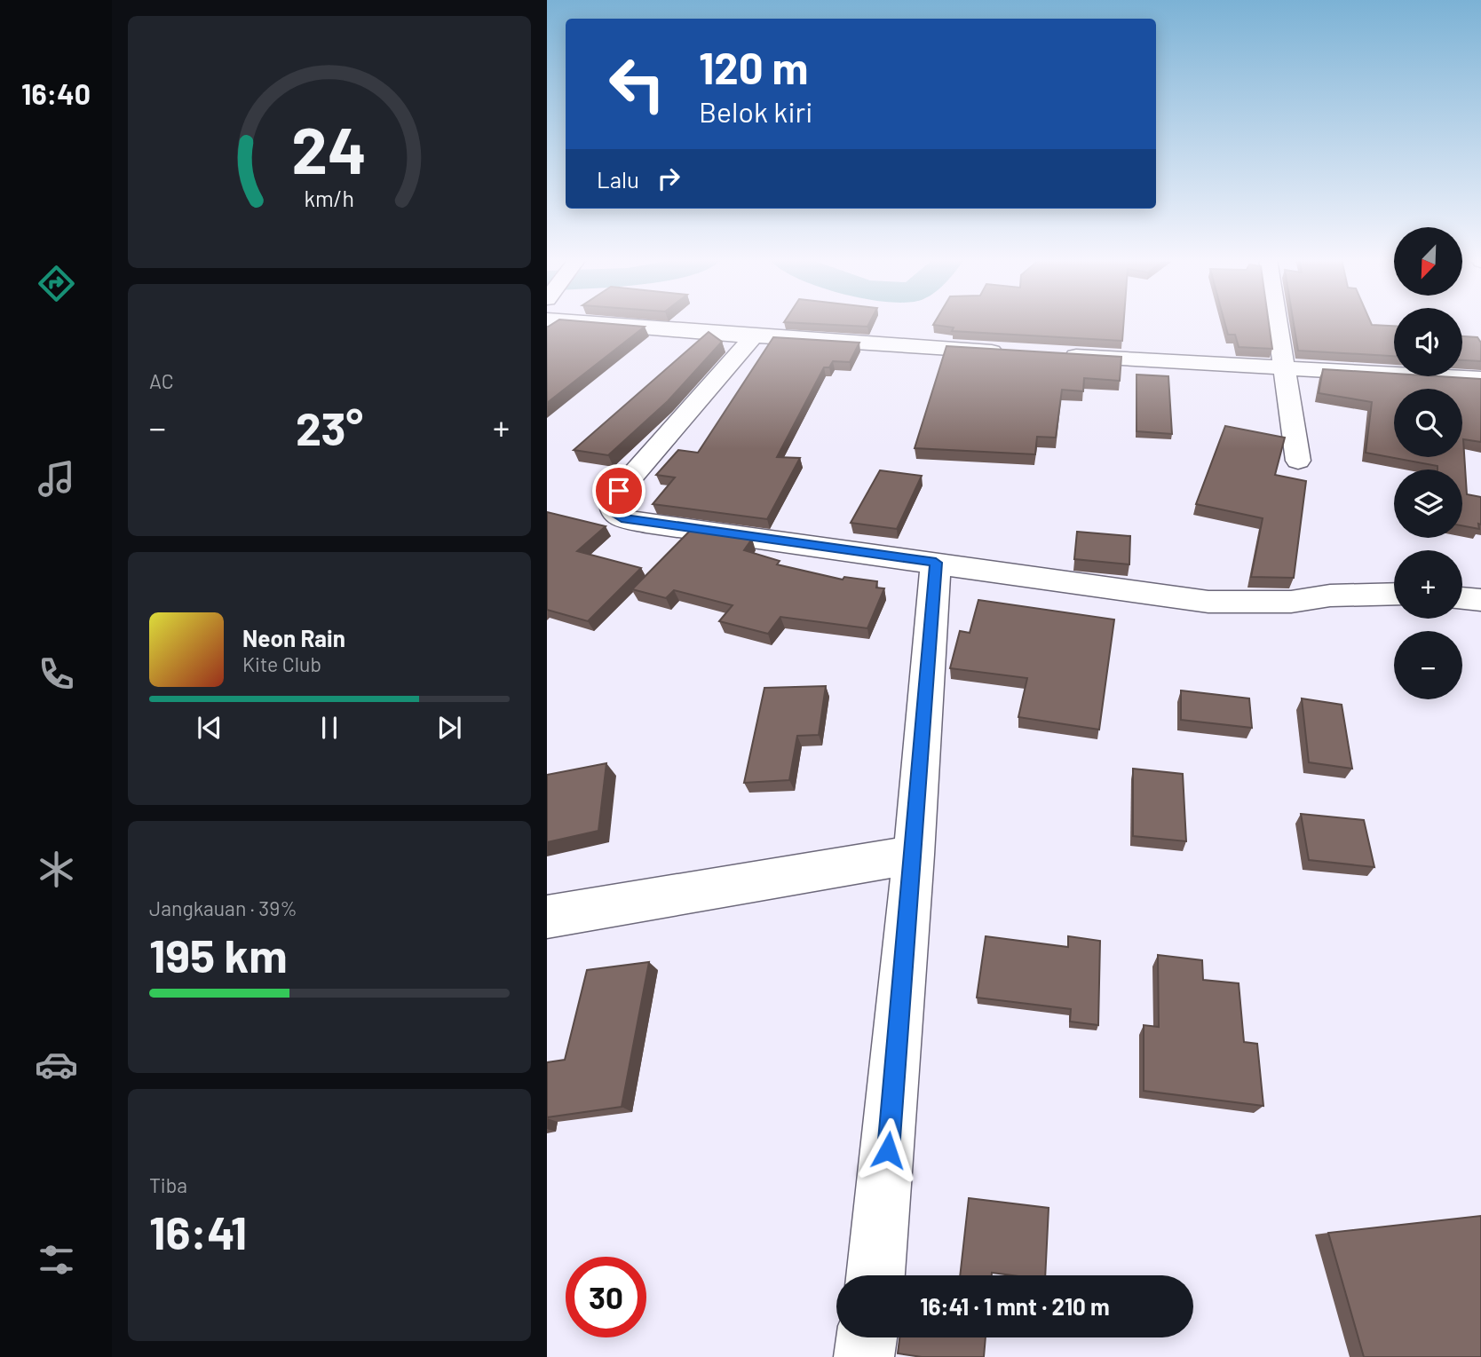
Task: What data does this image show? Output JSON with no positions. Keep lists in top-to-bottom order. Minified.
{"north":"bottom left","page":{"tabs":"16:40","turn":["120 m","Belok kiri"],"then":"Lalu","map_buttons":["+","−"],"tile":["AC",["Jangkauan · 39%","195 km"],["Tiba","16:41"]],"heat":["−","23°","+"],"song":["Neon Rain","Kite Club"],"limit":"30","trip":"16:41 · 1 mnt · 210 m","gauge":["24","km/h"]}}
